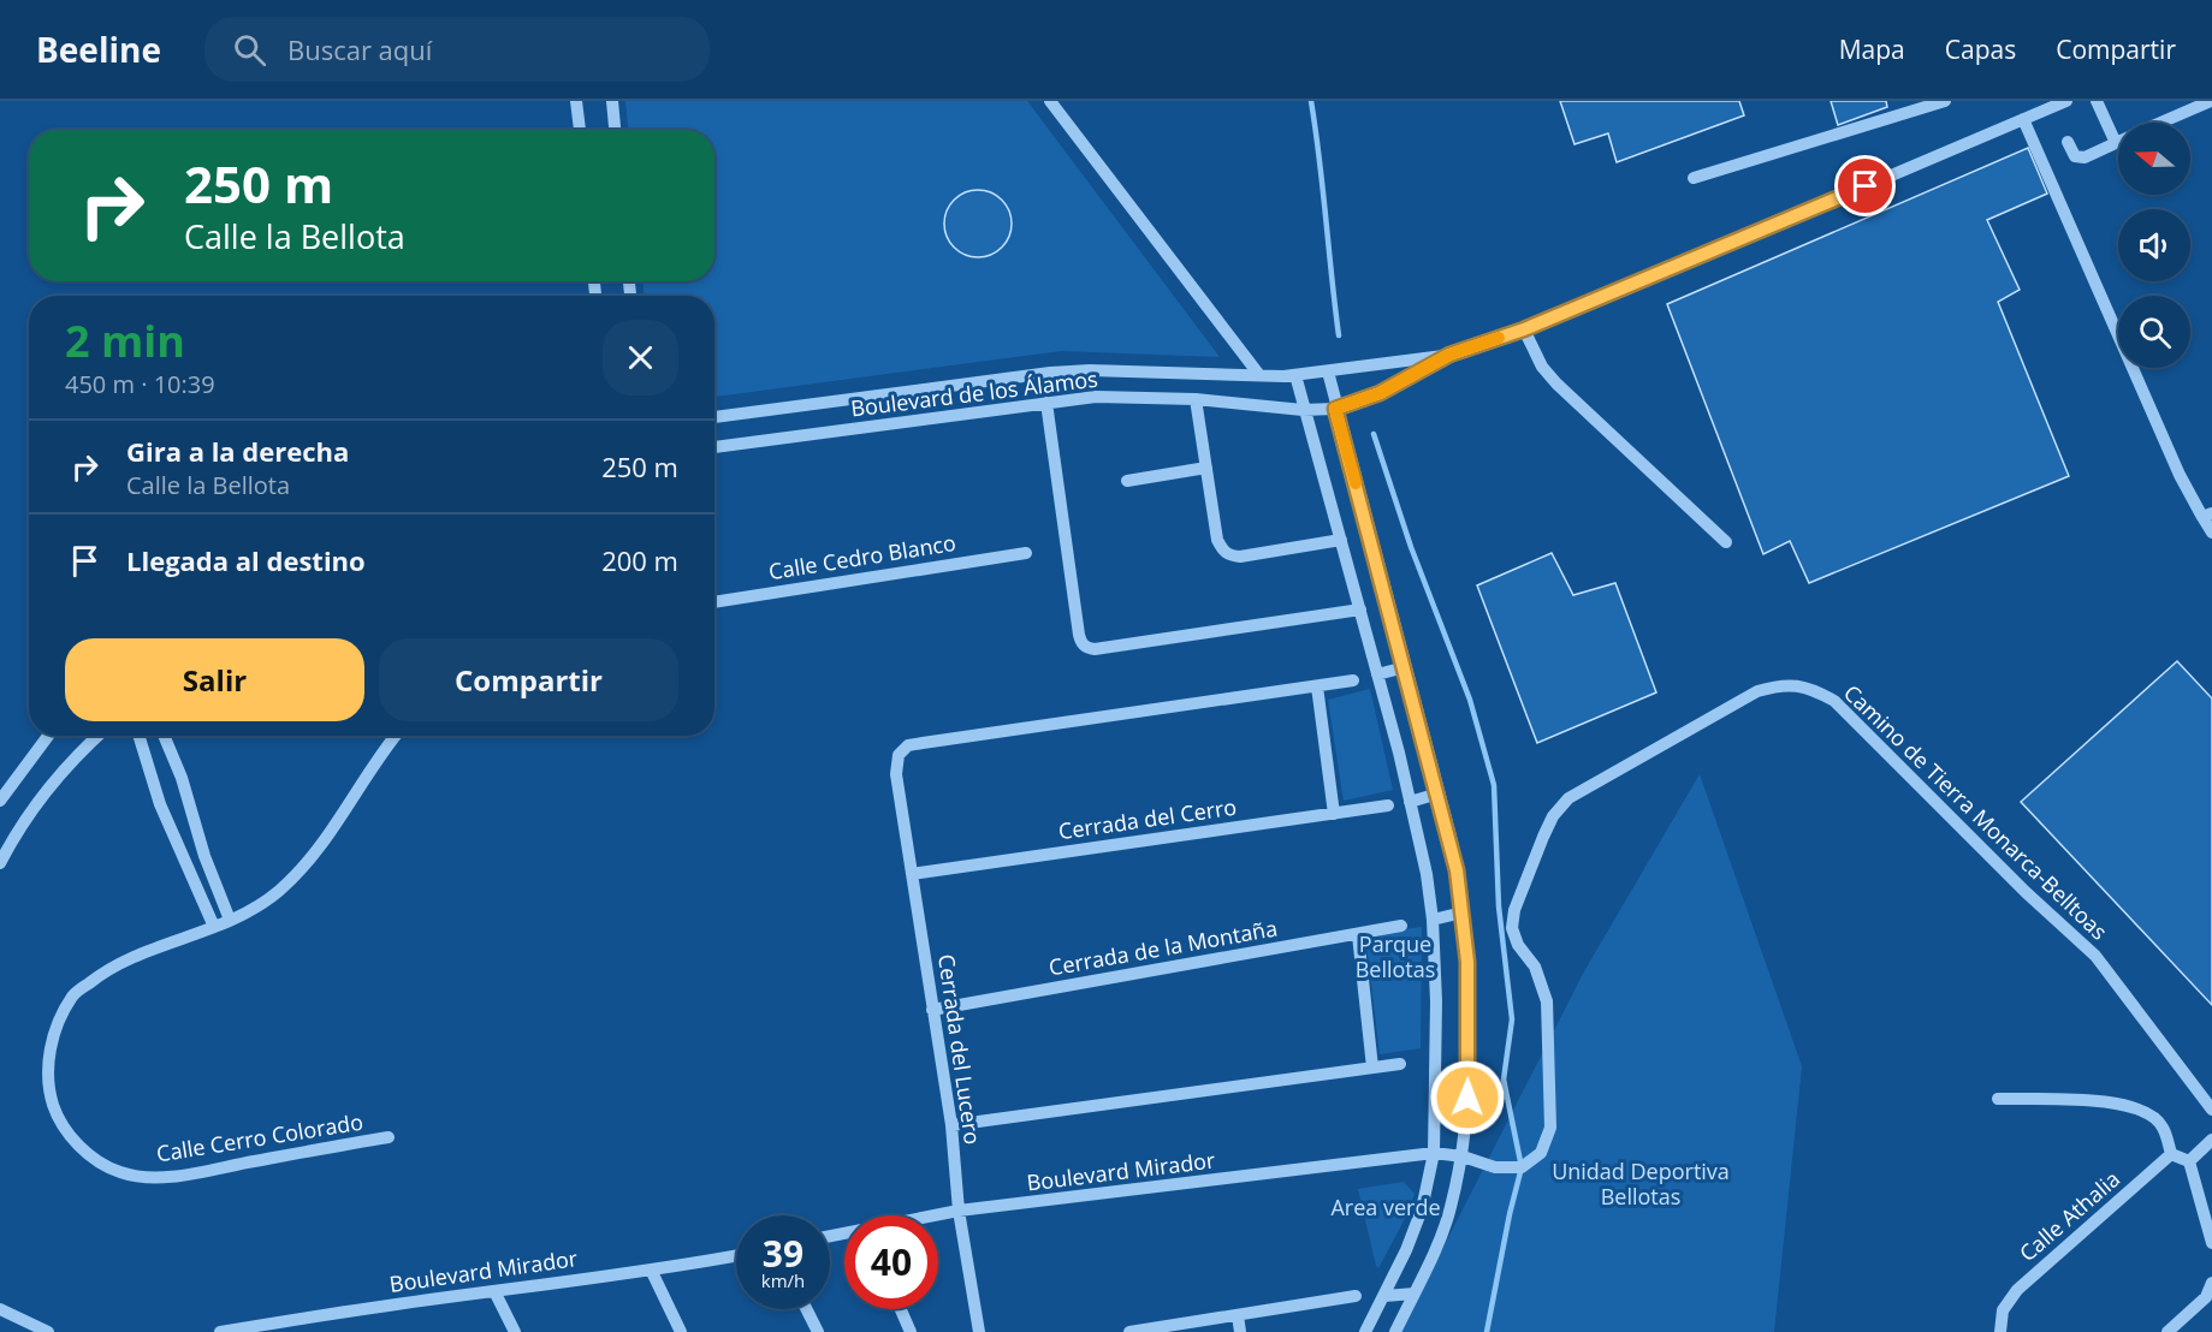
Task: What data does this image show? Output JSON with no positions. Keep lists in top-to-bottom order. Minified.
{"streets":{"street":["Boulevard de los Álamos","Calle Cedro Blanco","Camino de Tierra Monarca-Belltoas","Cerrada del Cerro","Cerrada de la Montaña","Cerrada del Lucero","Calle Cerro Colorado","Boulevard Mirador","Calle Athalia"]},"crossings":[["Camino de Tierra Monarca-Belltoas","Boulevard Mirador"],["Cerrada del Cerro","Cerrada del Lucero"],["Cerrada de la Montaña","Cerrada del Lucero"],["Cerrada del Lucero","Boulevard Mirador"]],"parks":["Parque Bellotas","Unidad Deportiva Bellotas","Area verde"],"north":"left","page":{"header":"Beeline","search":"Buscar aquí","nav":["Mapa","Capas","Compartir"],"turn":["250 m","Calle la Bellota"],"heading":["2 min","450 m · 10:39"],"list":[{"name":"Gira a la derecha","note":"Calle la Bellota","value":"250 m"},{"name":"Llegada al destino","value":"200 m"}],"buttons":["Salir","Compartir"],"speed":"39 km/h","limit":"40"}}
